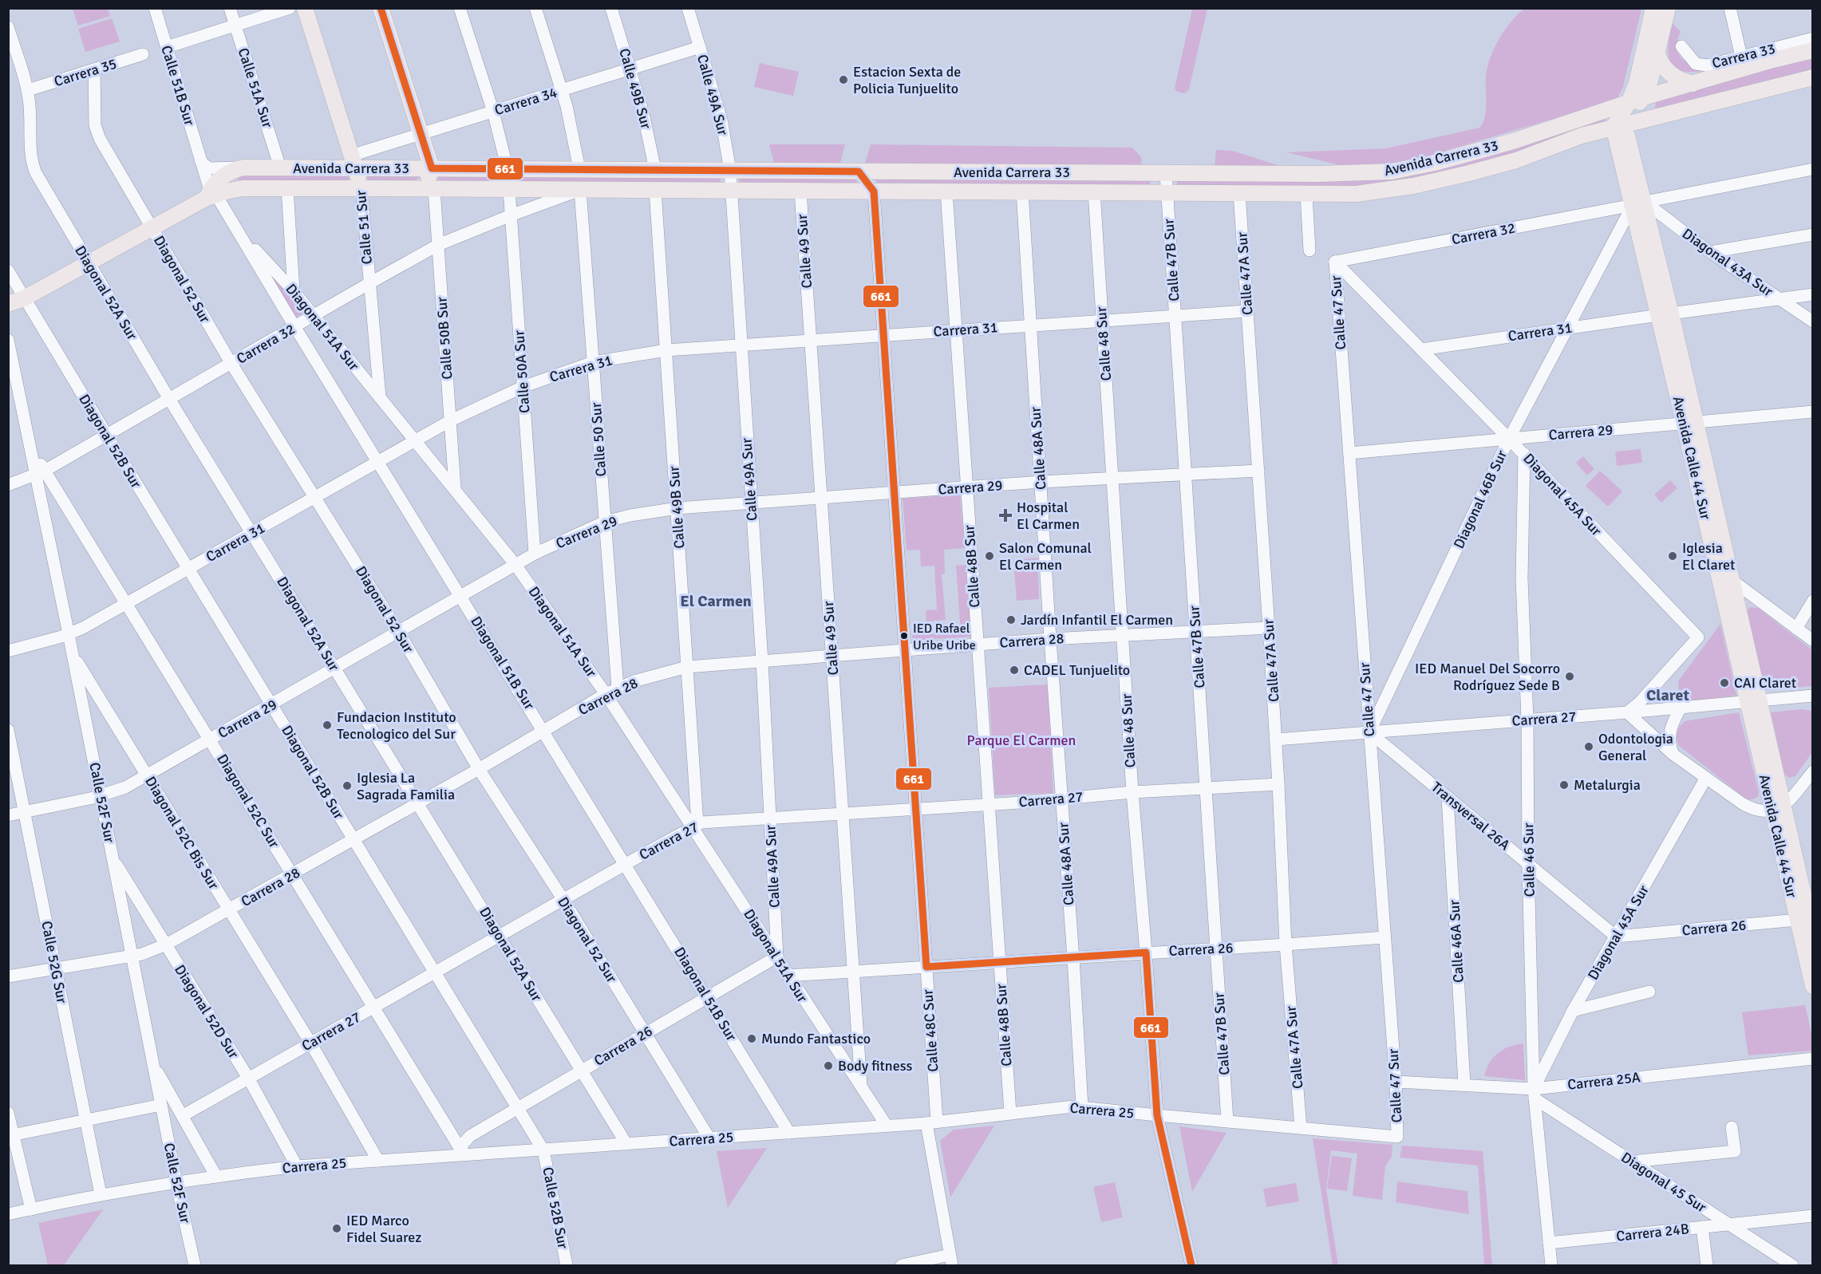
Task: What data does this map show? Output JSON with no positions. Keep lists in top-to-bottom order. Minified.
{"streets":{"main road":["Avenida Carrera 33","Calle 51 Sur","Avenida Calle 44 Sur"],"street":["Carrera 33","Carrera 35","Calle 51B Sur","Calle 51A Sur","Calle 49B Sur","Calle 49A Sur","Carrera 34","Carrera 32","Calle 49 Sur","Calle 47B Sur","Diagonal 43A Sur","Calle 47A Sur","Diagonal 52 Sur","Diagonal 52A Sur","Calle 47 Sur","Diagonal 51A Sur","Carrera 31","Calle 50B Sur","Calle 48 Sur","Calle 50A Sur","Carrera 29","Calle 50 Sur","Diagonal 52B Sur","Calle 48A Sur","Diagonal 45A Sur","Diagonal 46B Sur","Calle 48B Sur","Carrera 28","Diagonal 51B Sur","Carrera 27","Diagonal 52C Sur","Calle 52F Sur","Transversal 26A","Diagonal 52C Bis Sur","Calle 46 Sur","Carrera 26","Calle 46A Sur","Calle 52G Sur","Diagonal 52D Sur","Calle 48C Sur","Carrera 25A","Carrera 25","Diagonal 45 Sur","Calle 52B Sur","Carrera 24B"]},"crossings":[["Carrera 35","Diagonal 52 Sur"],["Carrera 35","Diagonal 52A Sur"],["Calle 51B Sur","Avenida Carrera 33"],["Calle 51B Sur","Diagonal 51B Sur"],["Calle 51A Sur","Avenida Carrera 33"],["Calle 49B Sur","Carrera 34"],["Calle 49B Sur","Avenida Carrera 33"],["Calle 49B Sur","Diagonal 51A Sur"],["Calle 49B Sur","Carrera 31"],["Calle 49B Sur","Carrera 29"],["Calle 49B Sur","Carrera 28"],["Calle 49B Sur","Carrera 27"],["Calle 49A Sur","Carrera 34"],["Calle 49A Sur","Avenida Carrera 33"],["Calle 49A Sur","Diagonal 51A Sur"],["Calle 49A Sur","Carrera 31"],["Calle 49A Sur","Carrera 29"],["Calle 49A Sur","Carrera 28"],["Calle 49A Sur","Carrera 27"],["Calle 49A Sur","Carrera 26"],["Carrera 34","Avenida Carrera 33"],["Carrera 34","Calle 51 Sur"],["Avenida Carrera 33","Calle 51 Sur"],["Avenida Carrera 33","Carrera 32"],["Avenida Carrera 33","Calle 49 Sur"],["Avenida Carrera 33","Calle 47B Sur"],["Avenida Carrera 33","Calle 47A Sur"],["Avenida Carrera 33","Diagonal 52 Sur"],["Avenida Carrera 33","Diagonal 52A Sur"],["Avenida Carrera 33","Calle 50B Sur"],["Avenida Carrera 33","Calle 48 Sur"],["Avenida Carrera 33","Calle 50A Sur"],["Avenida Carrera 33","Calle 50 Sur"],["Avenida Carrera 33","Diagonal 52B Sur"],["Avenida Carrera 33","Calle 48A Sur"],["Avenida Carrera 33","Avenida Calle 44 Sur"],["Avenida Carrera 33","Calle 48B Sur"],["Avenida Carrera 33","Diagonal 51B Sur"],["Avenida Carrera 33","Calle 48C Sur"],["Calle 51 Sur","Carrera 32"],["Calle 51 Sur","Diagonal 51A Sur"],["Carrera 32","Diagonal 43A Sur"],["Carrera 32","Diagonal 52 Sur"],["Carrera 32","Diagonal 52A Sur"],["Carrera 32","Calle 47 Sur"],["Carrera 32","Diagonal 51A Sur"],["Carrera 32","Calle 50B Sur"],["Carrera 32","Calle 50A Sur"],["Carrera 32","Calle 50 Sur"],["Carrera 32","Diagonal 52B Sur"],["Carrera 32","Avenida Calle 44 Sur"],["Carrera 32","Diagonal 46B Sur"],["Carrera 32","Diagonal 51B Sur"],["Carrera 32","Diagonal 52C Sur"],["Carrera 32","Calle 52F Sur"],["Calle 49 Sur","Diagonal 51A Sur"],["Calle 49 Sur","Carrera 31"],["Calle 49 Sur","Carrera 29"],["Calle 49 Sur","Carrera 28"],["Calle 49 Sur","Carrera 27"],["Calle 49 Sur","Carrera 26"],["Calle 47B Sur","Carrera 31"],["Calle 47B Sur","Carrera 29"],["Calle 47B Sur","Carrera 28"],["Calle 47B Sur","Carrera 27"],["Calle 47B Sur","Carrera 26"],["Calle 47B Sur","Carrera 25"],["Diagonal 43A Sur","Carrera 31"],["Diagonal 43A Sur","Avenida Calle 44 Sur"],["Calle 47A Sur","Carrera 31"],["Calle 47A Sur","Carrera 29"],["Calle 47A Sur","Carrera 28"],["Calle 47A Sur","Carrera 27"],["Calle 47A Sur","Carrera 26"],["Calle 47A Sur","Carrera 25"],["Diagonal 52 Sur","Carrera 31"],["Diagonal 52 Sur","Carrera 29"],["Diagonal 52 Sur","Carrera 28"],["Diagonal 52 Sur","Carrera 27"],["Diagonal 52 Sur","Carrera 26"],["Diagonal 52 Sur","Carrera 25"],["Diagonal 52A Sur","Carrera 31"],["Diagonal 52A Sur","Carrera 29"],["Diagonal 52A Sur","Carrera 28"],["Diagonal 52A Sur","Carrera 27"],["Diagonal 52A Sur","Carrera 26"],["Diagonal 52A Sur","Carrera 25"],["Calle 47 Sur","Carrera 29"],["Calle 47 Sur","Diagonal 46B Sur"],["Calle 47 Sur","Carrera 27"],["Calle 47 Sur","Transversal 26A"],["Calle 47 Sur","Carrera 26"],["Calle 47 Sur","Carrera 25A"],["Calle 47 Sur","Carrera 25"],["Diagonal 51A Sur","Carrera 31"],["Diagonal 51A Sur","Calle 50B Sur"],["Diagonal 51A Sur","Carrera 29"],["Diagonal 51A Sur","Carrera 28"],["Diagonal 51A Sur","Diagonal 51B Sur"],["Diagonal 51A Sur","Carrera 27"],["Diagonal 51A Sur","Carrera 26"],["Diagonal 51A Sur","Carrera 25"],["Carrera 31","Calle 50B Sur"],["Carrera 31","Calle 48 Sur"],["Carrera 31","Calle 50A Sur"],["Carrera 31","Calle 50 Sur"],["Carrera 31","Diagonal 52B Sur"],["Carrera 31","Calle 48A Sur"],["Carrera 31","Avenida Calle 44 Sur"],["Carrera 31","Diagonal 46B Sur"],["Carrera 31","Calle 48B Sur"],["Carrera 31","Diagonal 51B Sur"],["Carrera 31","Diagonal 52C Sur"],["Carrera 31","Calle 52F Sur"],["Carrera 31","Calle 48C Sur"],["Calle 48 Sur","Carrera 29"],["Calle 48 Sur","Carrera 28"],["Calle 48 Sur","Carrera 27"],["Calle 48 Sur","Carrera 26"],["Calle 48 Sur","Carrera 25"],["Calle 50A Sur","Carrera 29"],["Carrera 29","Calle 50 Sur"],["Carrera 29","Diagonal 52B Sur"],["Carrera 29","Calle 48A Sur"],["Carrera 29","Avenida Calle 44 Sur"],["Carrera 29","Diagonal 45A Sur"],["Carrera 29","Diagonal 46B Sur"],["Carrera 29","Calle 48B Sur"],["Carrera 29","Diagonal 51B Sur"],["Carrera 29","Diagonal 52C Sur"],["Carrera 29","Calle 52F Sur"],["Carrera 29","Diagonal 52C Bis Sur"],["Carrera 29","Calle 52G Sur"],["Carrera 29","Calle 48C Sur"],["Calle 50 Sur","Carrera 28"],["Diagonal 52B Sur","Carrera 28"],["Diagonal 52B Sur","Carrera 27"],["Diagonal 52B Sur","Carrera 26"],["Diagonal 52B Sur","Carrera 25"],["Diagonal 52B Sur","Calle 52B Sur"],["Calle 48A Sur","Carrera 28"],["Calle 48A Sur","Carrera 27"],["Calle 48A Sur","Carrera 26"],["Calle 48A Sur","Carrera 25"],["Avenida Calle 44 Sur","Carrera 27"],["Avenida Calle 44 Sur","Carrera 26"],["Diagonal 45A Sur","Diagonal 46B Sur"],["Diagonal 45A Sur","Carrera 27"],["Diagonal 45A Sur","Transversal 26A"],["Diagonal 45A Sur","Calle 46 Sur"],["Diagonal 45A Sur","Carrera 26"],["Diagonal 45A Sur","Carrera 25A"],["Diagonal 45A Sur","Diagonal 45 Sur"],["Diagonal 46B Sur","Carrera 27"],["Diagonal 46B Sur","Transversal 26A"],["Calle 48B Sur","Carrera 28"],["Calle 48B Sur","Carrera 27"],["Calle 48B Sur","Carrera 26"],["Calle 48B Sur","Carrera 25"],["Carrera 28","Diagonal 51B Sur"],["Carrera 28","Diagonal 52C Sur"],["Carrera 28","Calle 52F Sur"],["Carrera 28","Diagonal 52C Bis Sur"],["Carrera 28","Calle 52G Sur"],["Carrera 28","Diagonal 52D Sur"],["Carrera 28","Calle 48C Sur"],["Diagonal 51B Sur","Carrera 27"],["Diagonal 51B Sur","Carrera 26"],["Diagonal 51B Sur","Carrera 25"],["Carrera 27","Diagonal 52C Sur"],["Carrera 27","Transversal 26A"],["Carrera 27","Diagonal 52C Bis Sur"],["Carrera 27","Calle 46 Sur"],["Carrera 27","Diagonal 52D Sur"],["Carrera 27","Calle 48C Sur"],["Diagonal 52C Sur","Calle 52F Sur"],["Diagonal 52C Sur","Carrera 26"],["Diagonal 52C Sur","Carrera 25"],["Calle 52F Sur","Diagonal 52C Bis Sur"],["Calle 52F Sur","Diagonal 52D Sur"],["Calle 52F Sur","Carrera 25"],["Transversal 26A","Calle 46 Sur"],["Transversal 26A","Carrera 26"],["Transversal 26A","Calle 46A Sur"],["Diagonal 52C Bis Sur","Carrera 25"],["Calle 46 Sur","Carrera 25A"],["Calle 46 Sur","Diagonal 45 Sur"],["Calle 46 Sur","Carrera 24B"],["Carrera 26","Calle 48C Sur"],["Carrera 26","Carrera 25"],["Calle 46A Sur","Carrera 25A"],["Calle 52G Sur","Carrera 25"],["Diagonal 52D Sur","Carrera 25"],["Calle 48C Sur","Carrera 25"],["Carrera 25A","Diagonal 45 Sur"],["Carrera 25","Calle 52B Sur"],["Diagonal 45 Sur","Carrera 24B"]],"districts":["El Carmen","Claret"],"parks":["Parque El Carmen"],"places":{"other":["Estacion Sexta de Policia Tunjuelito","Salon Comunal El Carmen","Iglesia El Claret","Jardín Infantil El Carmen","IED Rafael Uribe Uribe","CADEL Tunjuelito","IED Manuel Del Socorro Rodríguez Sede B","CAI Claret","Fundacion Instituto Tecnologico del Sur","Odontologia General","Metalurgia","Iglesia La Sagrada Familia","Mundo Fantastico","Body fitness","IED Marco Fidel Suarez"],"health":["Hospital El Carmen"]},"lines":["transit line 661"]}
